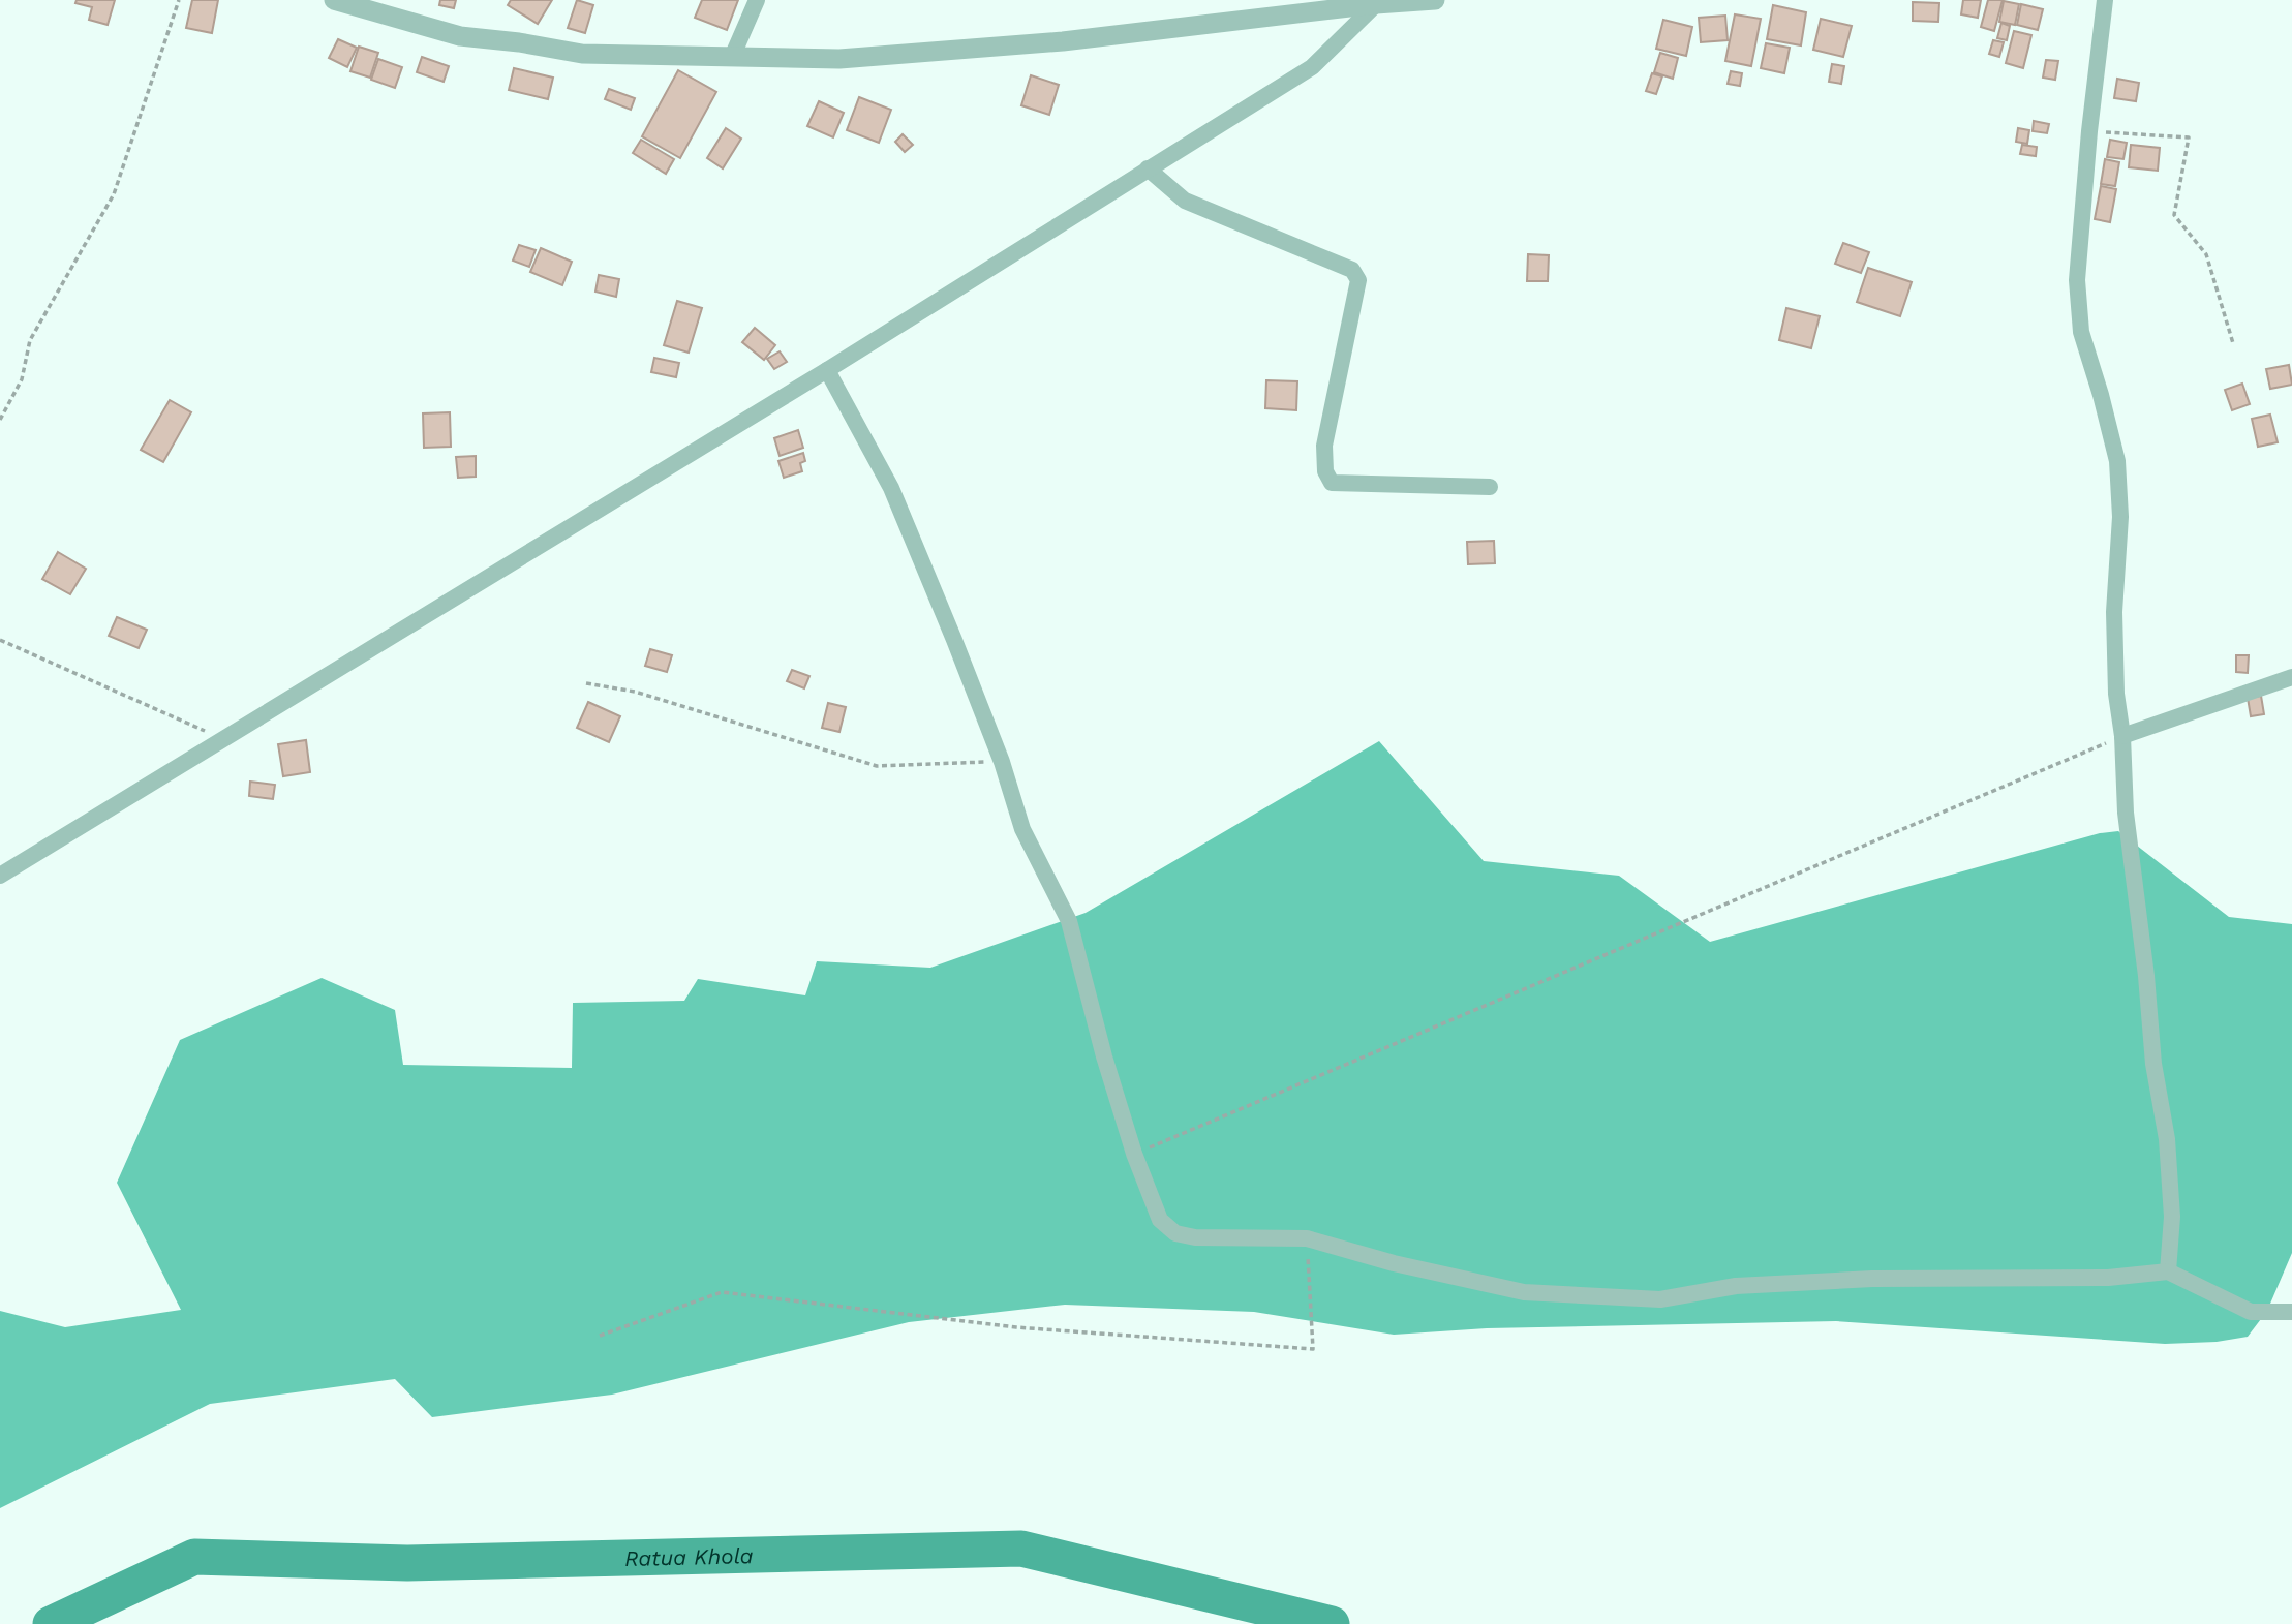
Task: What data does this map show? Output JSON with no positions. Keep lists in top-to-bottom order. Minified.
{"water":["Ratua Khola"]}
